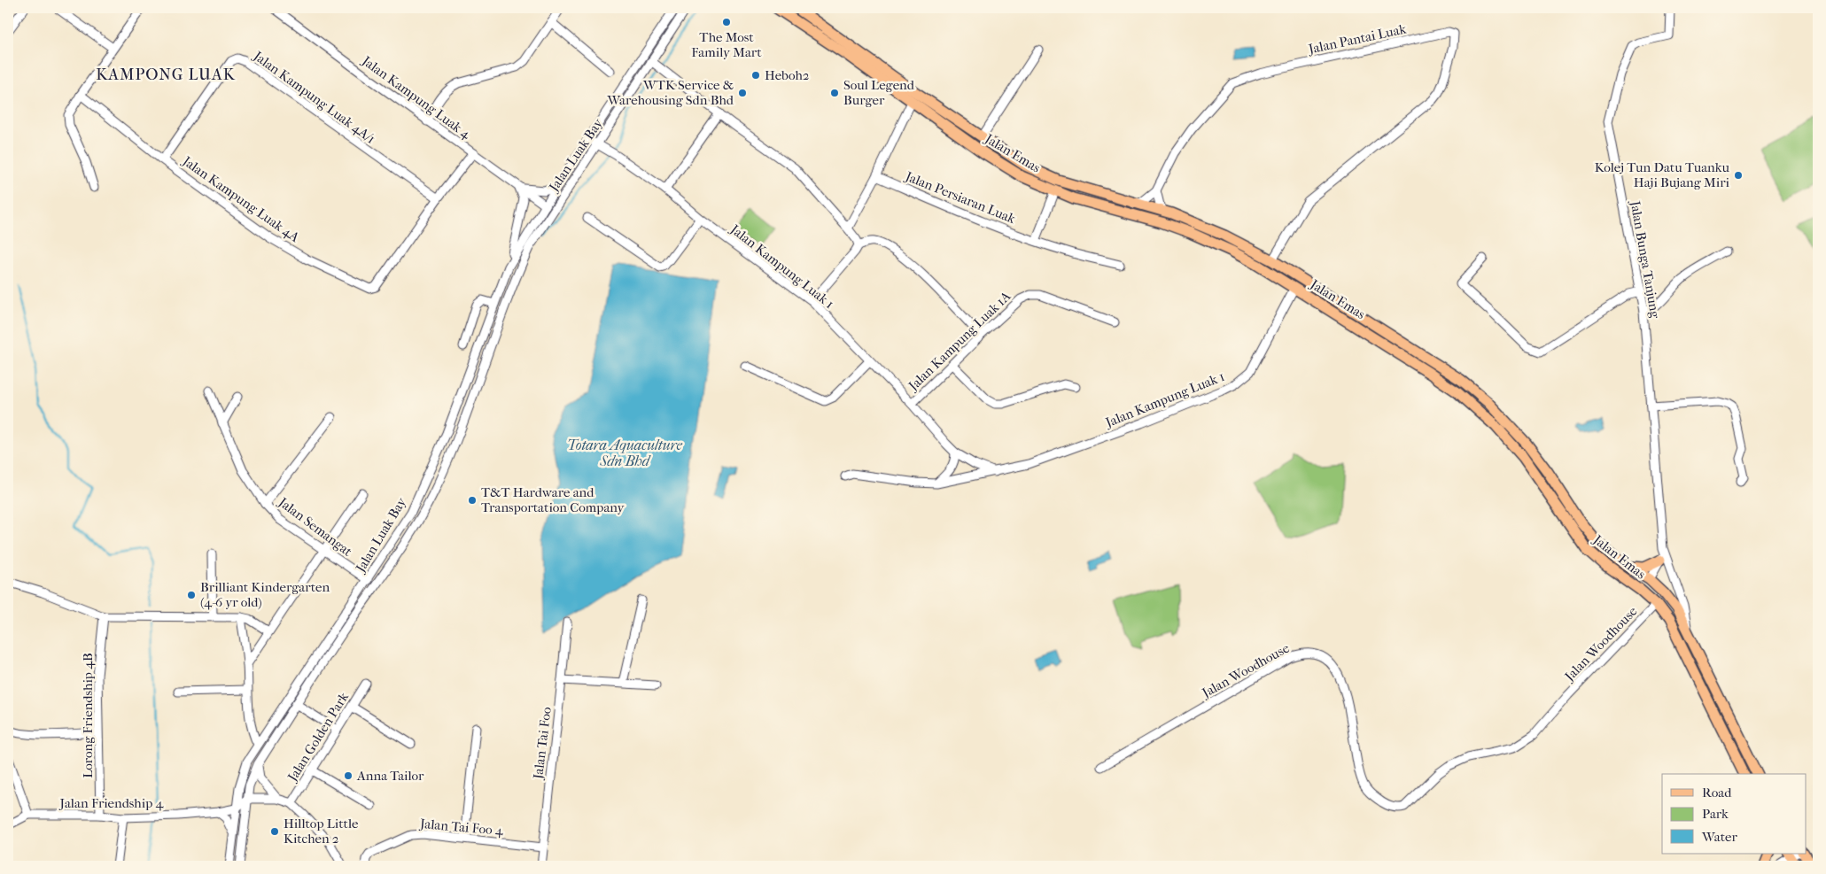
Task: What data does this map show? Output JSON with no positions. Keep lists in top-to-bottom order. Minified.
{"streets":{"main road":["Jalan Emas"],"street":["Jalan Pantai Luak","Jalan Kampung Luak 4A/1","Jalan Kampung Luak 4","Jalan Luak Bay","Jalan Persiaran Luak","Jalan Kampung Luak 4A","Jalan Bunga Tanjung","Jalan Kampung Luak 1","Jalan Kampung Luak 1A","Jalan Semangat","Jalan Woodhouse","Lorong Friendship 4B","Jalan Golden Park","Jalan Tai Foo","Jalan Friendship 4","Jalan Tai Foo 4"]},"crossings":[["Jalan Pantai Luak","Jalan Emas"],["Jalan Kampung Luak 4A/1","Jalan Kampung Luak 4A"],["Jalan Kampung Luak 4","Jalan Luak Bay"],["Jalan Kampung Luak 4","Jalan Kampung Luak 4A"],["Jalan Emas","Jalan Kampung Luak 1"],["Jalan Emas","Jalan Woodhouse"],["Jalan Luak Bay","Jalan Kampung Luak 1"],["Jalan Luak Bay","Jalan Semangat"],["Jalan Luak Bay","Jalan Friendship 4"],["Jalan Kampung Luak 1","Jalan Kampung Luak 1A"],["Lorong Friendship 4B","Jalan Friendship 4"],["Jalan Tai Foo","Jalan Tai Foo 4"]],"districts":["KAMPONG LUAK"],"water":["Totara Aquaculture Sdn Bhd"],"places":["The Most Family Mart","Heboh2","WTK Service & Warehousing Sdn Bhd","Soul Legend Burger","Kolej Tun Datu Tuanku Haji Bujang Miri","T&T Hardware and Transportation Company","Brilliant Kindergarten (4-6 yr old)","Anna Tailor","Hilltop Little Kitchen 2"],"legend":["Road","Park","Water"]}
